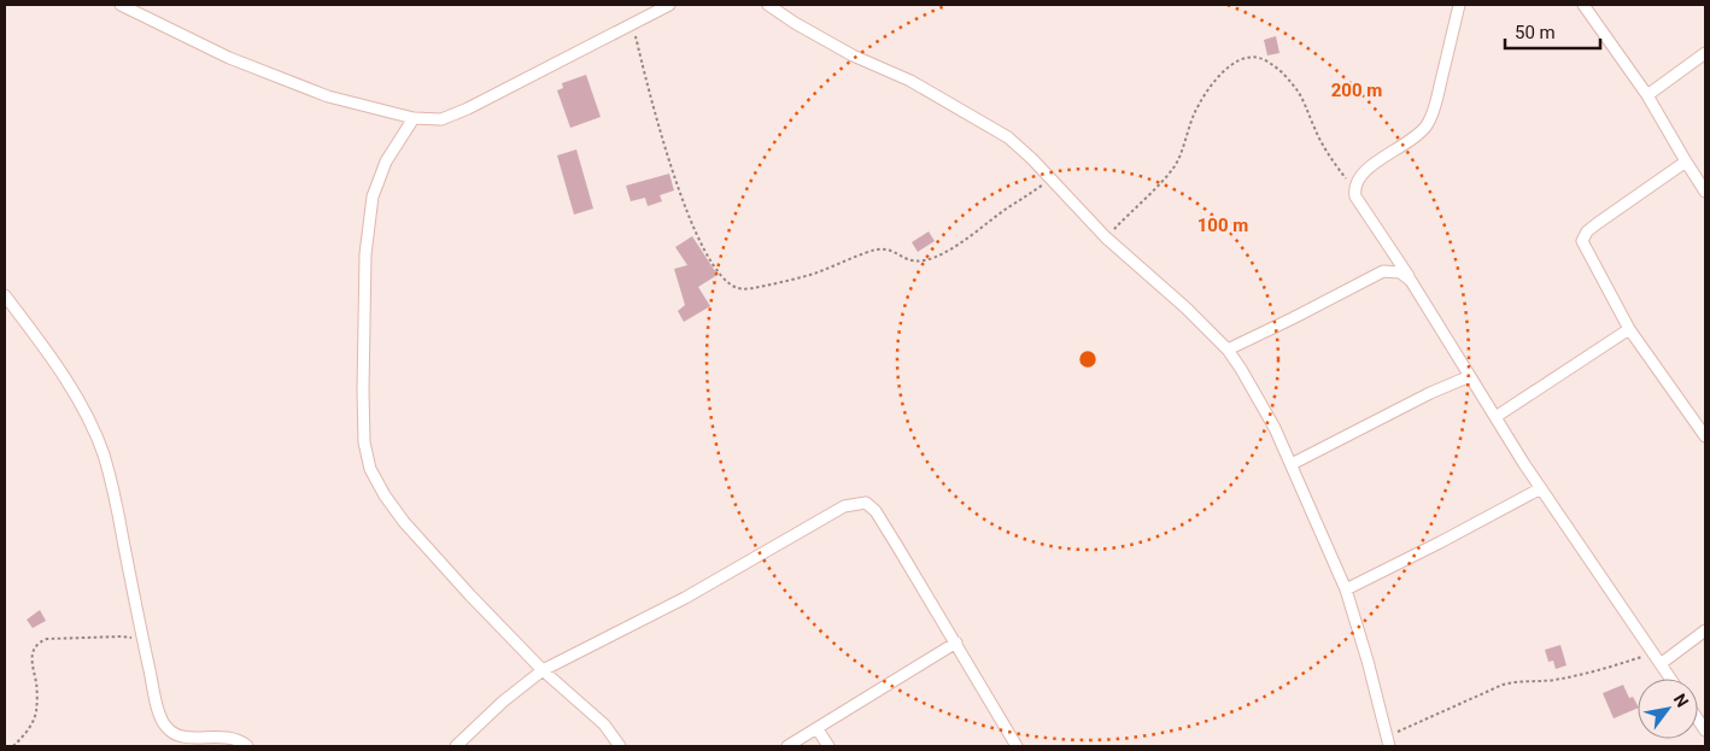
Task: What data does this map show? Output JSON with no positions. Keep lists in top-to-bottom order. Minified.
{"scale_bar":"50 m","north":"top right","rings":["200 m","100 m"]}
